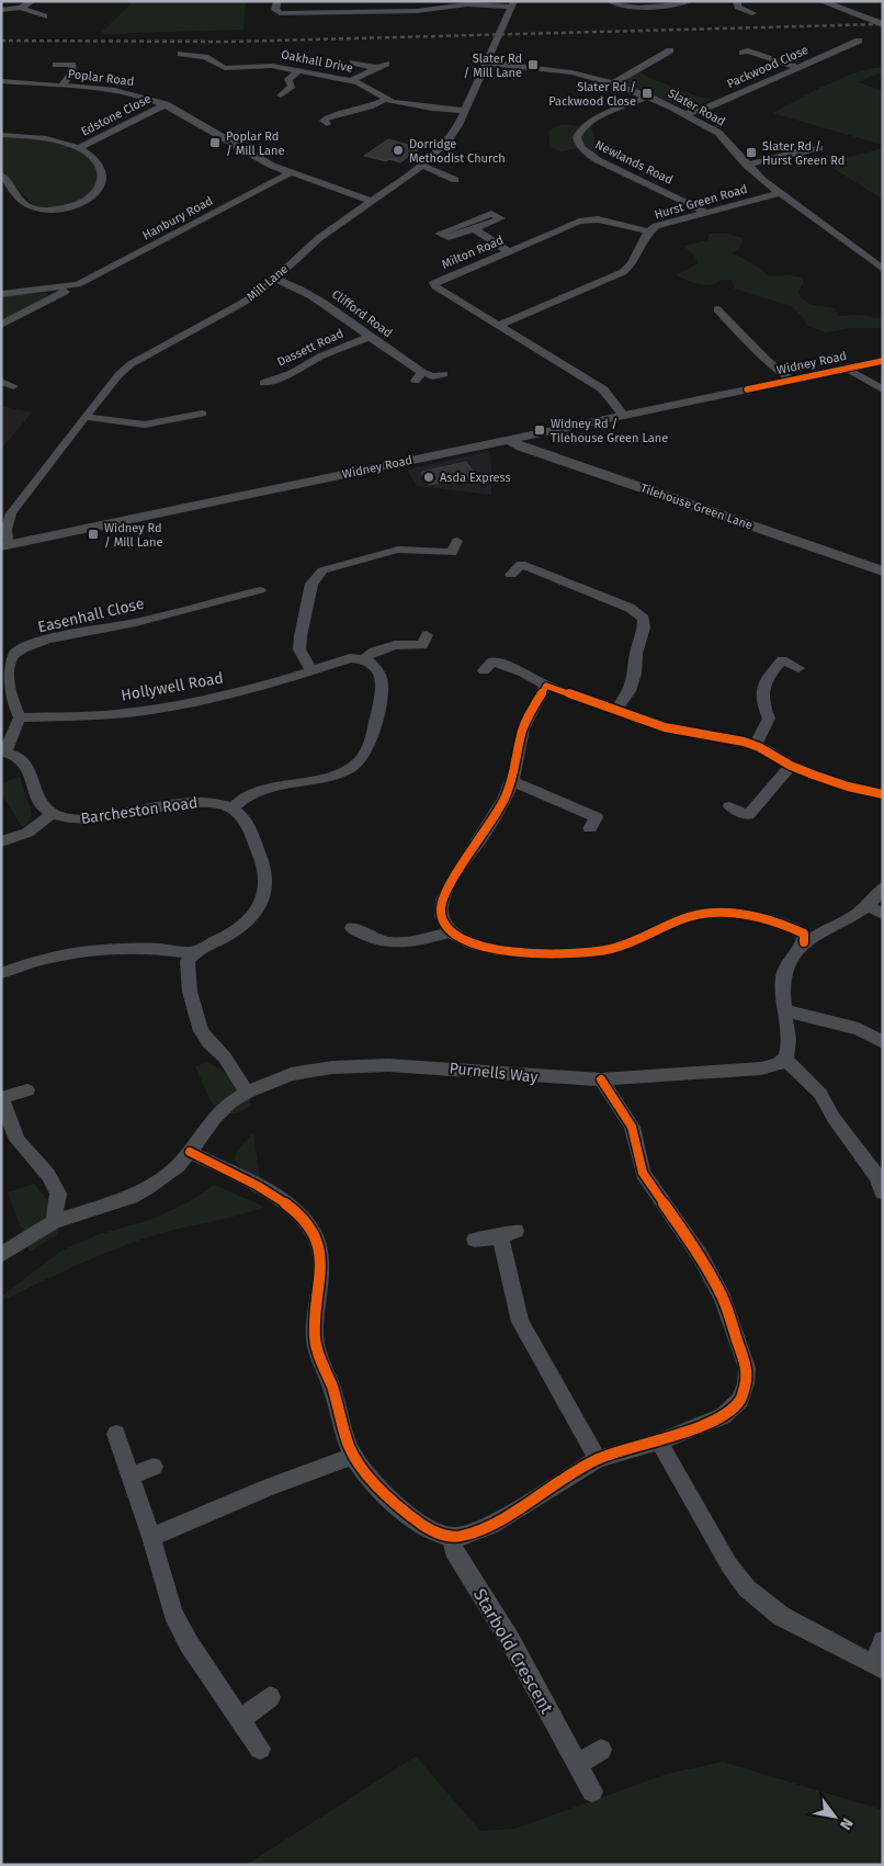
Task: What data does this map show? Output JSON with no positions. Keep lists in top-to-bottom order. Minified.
{"streets":{"street":["Oakhall Drive","Packwood Close","Poplar Road","Slater Road","Edstone Close","Newlands Road","Hurst Green Road","Hanbury Road","Milton Road","Mill Lane","Clifford Road","Dassett Road","Widney Road","Tilehouse Green Lane","Easenhall Close","Hollywell Road","Barcheston Road","Purnells Way","Starbold Crescent"]},"crossings":[["Oakhall Drive","Mill Lane"],["Packwood Close","Slater Road"],["Poplar Road","Edstone Close"],["Poplar Road","Hanbury Road"],["Poplar Road","Mill Lane"],["Slater Road","Newlands Road"],["Slater Road","Hurst Green Road"],["Slater Road","Mill Lane"],["Newlands Road","Hurst Green Road"],["Hurst Green Road","Milton Road"],["Milton Road","Widney Road"],["Mill Lane","Clifford Road"],["Mill Lane","Widney Road"],["Clifford Road","Dassett Road"],["Widney Road","Tilehouse Green Lane"],["Easenhall Close","Hollywell Road"]],"places":{"transit":["Slater Rd / Mill Lane","Slater Rd / Packwood Close","Poplar Rd / Mill Lane","Slater Rd / Hurst Green Rd","Widney Rd / Tilehouse Green Lane","Widney Rd / Mill Lane"],"other":["Dorridge Methodist Church","Asda Express"]},"north":"bottom right"}
